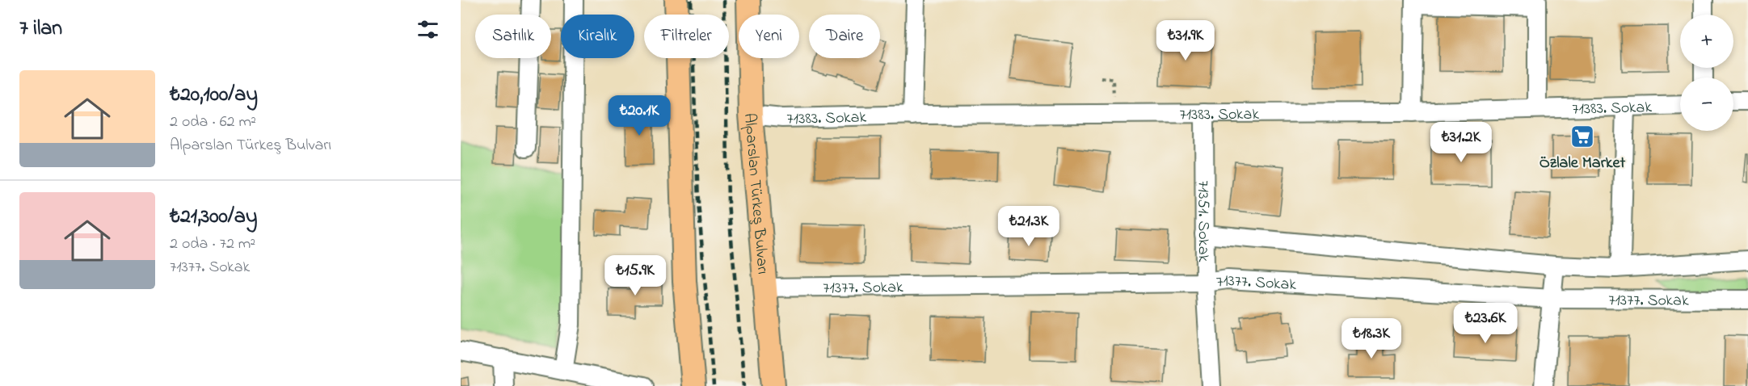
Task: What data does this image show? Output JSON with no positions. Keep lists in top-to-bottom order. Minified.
{"streets":{"main road":["Alparslan Türkeş Bulvarı"],"street":["71383. Sokak","71351. Sokak","71377. Sokak"]},"crossings":[["71383. Sokak","Alparslan Türkeş Bulvarı"],["71383. Sokak","71351. Sokak"],["Alparslan Türkeş Bulvarı","71377. Sokak"],["71351. Sokak","71377. Sokak"]],"places":{"supermarket":["Özlale Market"]},"page":{"heading":"7 ilan","map_buttons":["+","−"],"chip":["Satılık","Kiralık","Filtreler","Yeni","Daire"],"price":["₺31.9K","₺20.1K","₺31.2K","₺21.3K","₺15.9K","₺23.6K","₺18.3K"],"list":[{"name":"₺20,100/ay","note":"2 oda · 62 m² · Alparslan Türkeş Bulvarı"},{"name":"₺21,300/ay","note":"2 oda · 72 m² · 71377. Sokak"}]}}
